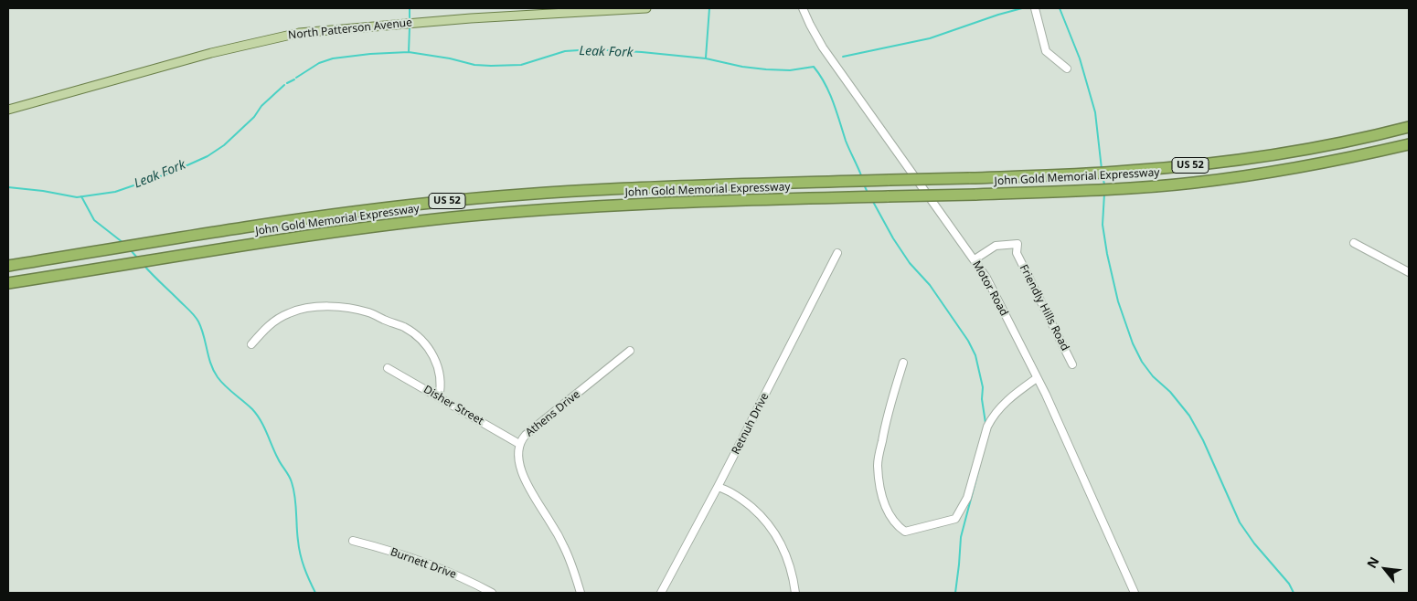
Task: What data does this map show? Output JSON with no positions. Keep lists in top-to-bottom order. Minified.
{"streets":{"highway":["US 52","John Gold Memorial Expressway"],"main road":["North Patterson Avenue"],"street":["Motor Road","Friendly Hills Road","Disher Street","Athens Drive","Retnuh Drive","Burnett Drive"]},"crossings":[["Motor Road","Friendly Hills Road"],["Disher Street","Athens Drive"]],"water":["Leak Fork"],"north":"top left"}
